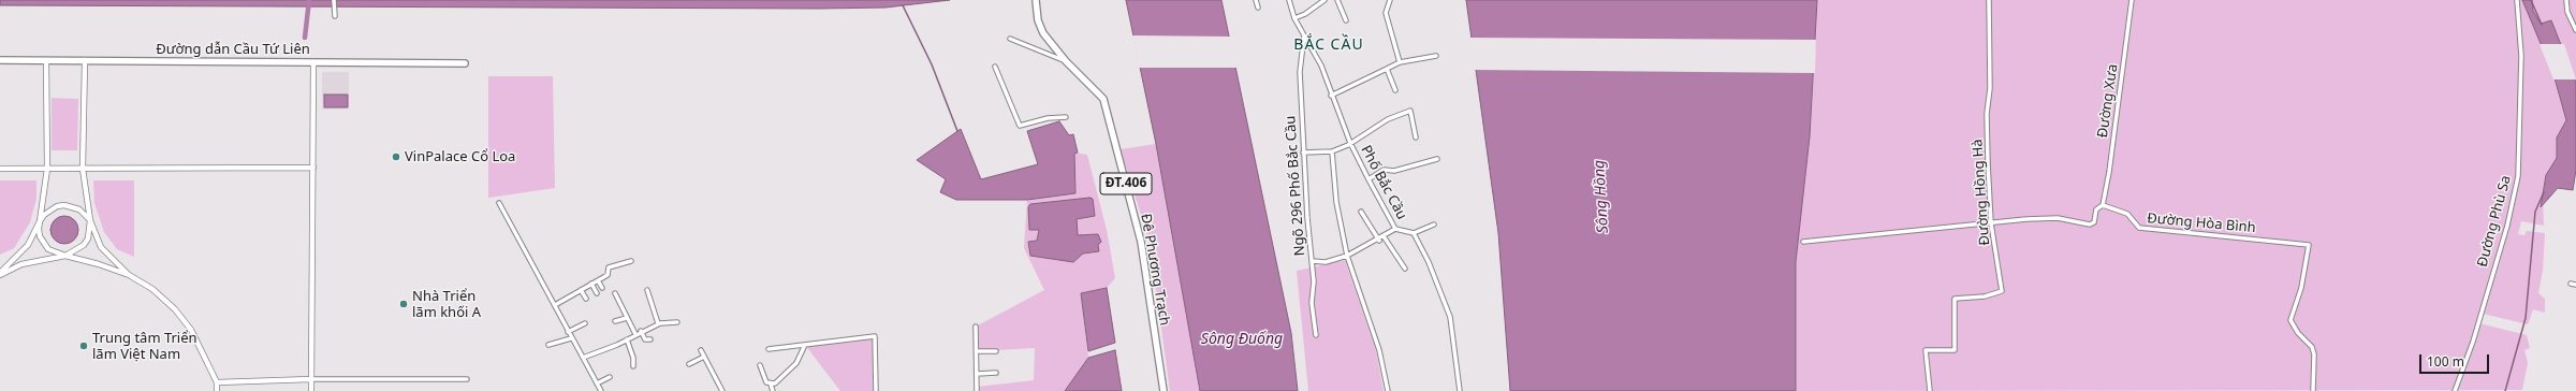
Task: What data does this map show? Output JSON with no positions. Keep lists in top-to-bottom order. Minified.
{"streets":{"main road":["Đường dẫn Cầu Tứ Liên","ĐT.406","Đê Phương Trạch"],"street":["Đường Xưa","Phố Bắc Cầu","Ngõ 296 Phố Bắc Cầu","Đường Hồng Hà","Đường Phù Sa","Đường Hòa Bình"]},"crossings":[["Đường Xưa","Đường Hòa Bình"],["Phố Bắc Cầu","Ngõ 296 Phố Bắc Cầu"]],"districts":["BẮC CẦU"],"water":["Sông Hồng","Sông Đuống"],"places":["VinPalace Cổ Loa","Nhà Triển lãm khối A","Trung tâm Triển lãm Việt Nam"],"scale_bar":"100 m"}
